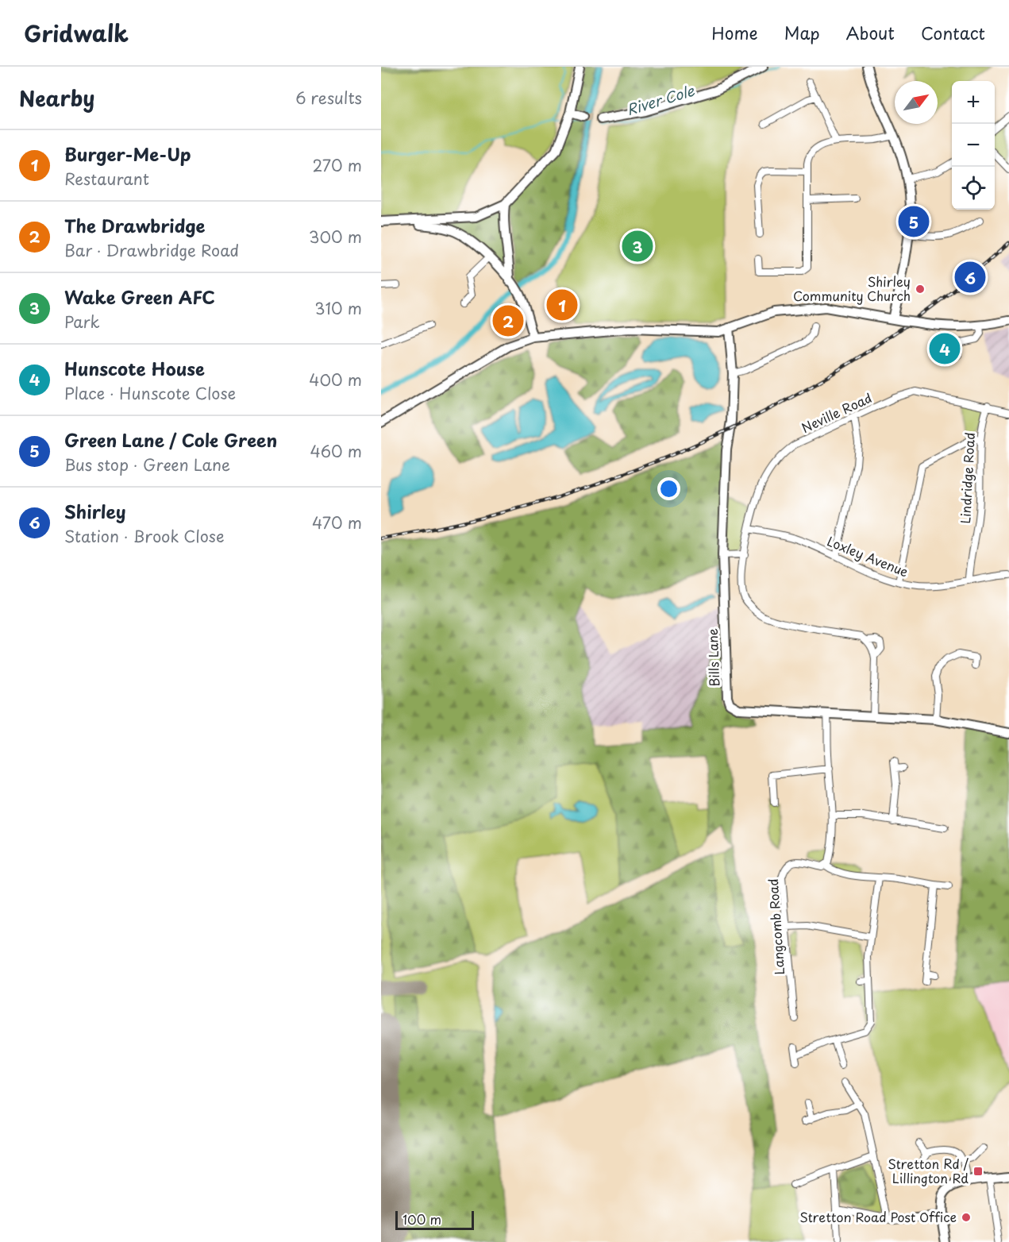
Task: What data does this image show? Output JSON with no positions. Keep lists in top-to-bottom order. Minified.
{"streets":{"street":["Neville Road","Lindridge Road","Loxley Avenue","Bills Lane","Langcomb Road"]},"crossings":[["Neville Road","Lindridge Road"],["Neville Road","Loxley Avenue"],["Neville Road","Bills Lane"],["Lindridge Road","Loxley Avenue"]],"water":["River Cole"],"places":{"other":["Shirley Community Church","Stretton Road Post Office"],"transit":["Stretton Rd / Lillington Rd"]},"scale_bar":"100 m","north":"top right","page":{"header":"Gridwalk","nav":["Home","Map","About","Contact"],"heading":["Nearby","6 results"],"map_buttons":["+","−"],"list":[{"mark":"1","name":"Burger-Me-Up","note":"Restaurant","value":"270 m"},{"mark":"2","name":"The Drawbridge","note":"Bar · Drawbridge Road","value":"300 m"},{"mark":"3","name":"Wake Green AFC","note":"Park","value":"310 m"},{"mark":"4","name":"Hunscote House","note":"Place · Hunscote Close","value":"400 m"},{"mark":"5","name":"Green Lane / Cole Green","note":"Bus stop · Green Lane","value":"460 m"},{"mark":"6","name":"Shirley","note":"Station · Brook Close","value":"470 m"}],"pins":["5","3","6","1","2","4"],"scale":"100 m"}}
